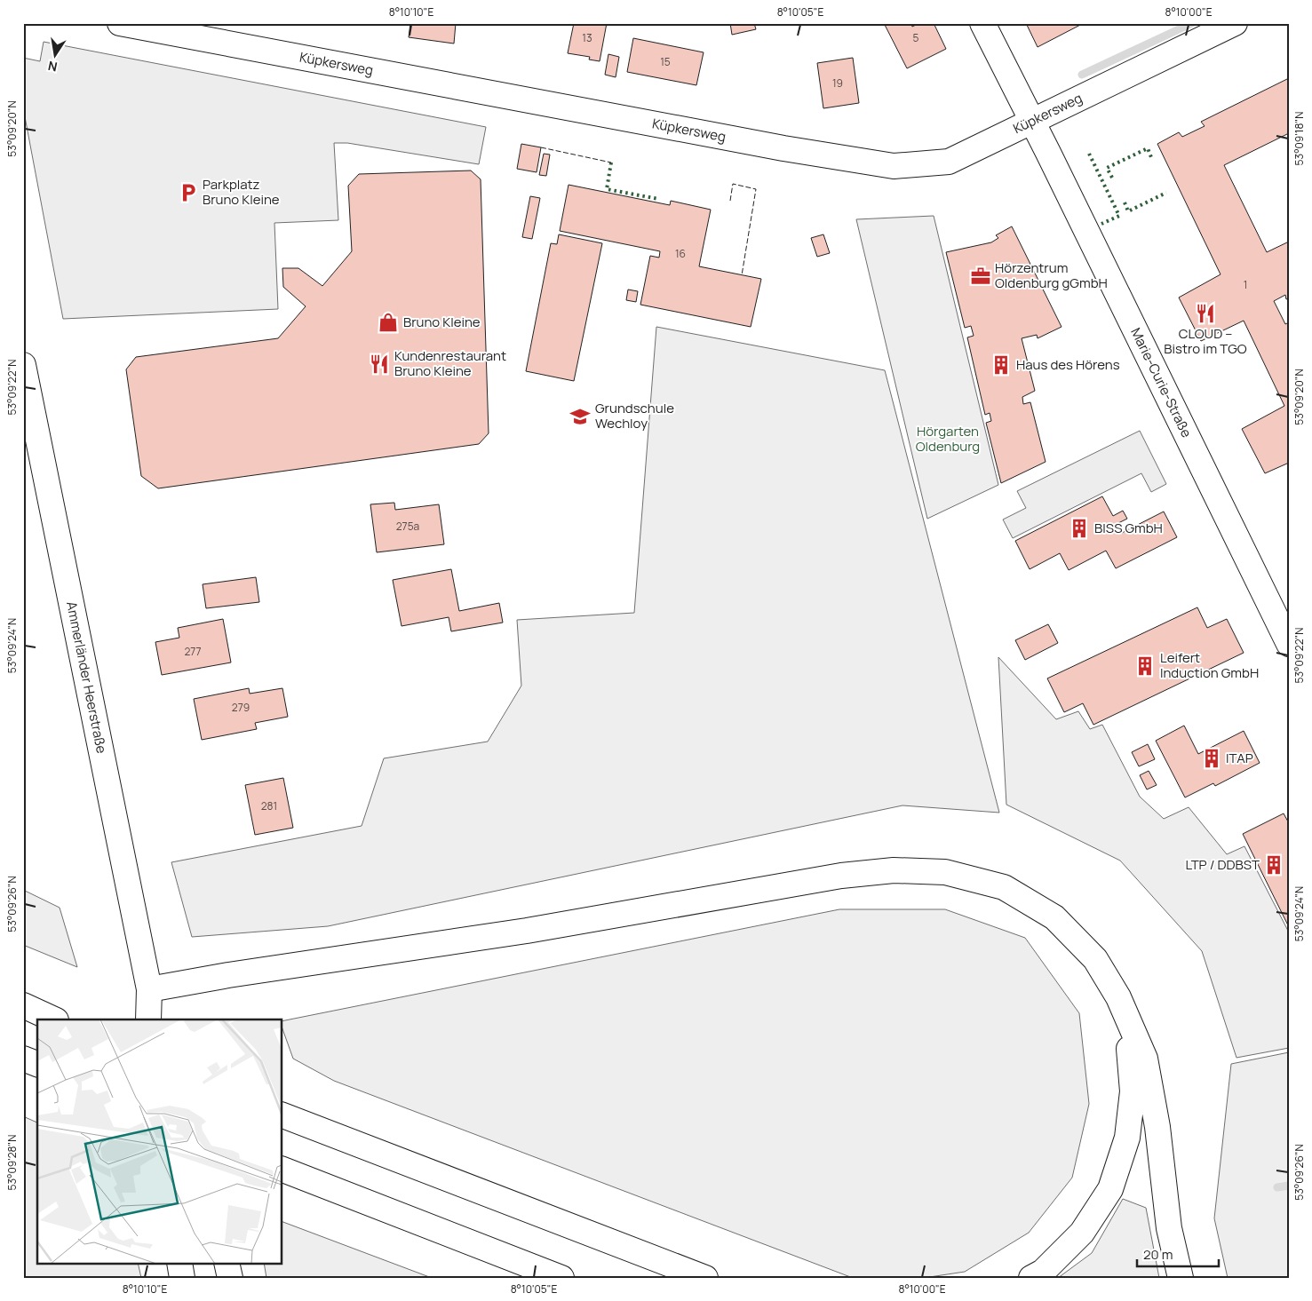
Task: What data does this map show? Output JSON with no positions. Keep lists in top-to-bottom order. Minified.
{"streets":{"main road":["Küpkersweg","Marie-Curie-Straße","Ammerländer Heerstraße"]},"crossings":[["Küpkersweg","Marie-Curie-Straße"]],"parks":["Hörgarten Oldenburg"],"places":{"parking":["Parkplatz Bruno Kleine"],"office":["Hörzentrum Oldenburg gGmbH"],"restaurant":["CLOUD – Bistro im TGO","Kundenrestaurant Bruno Kleine"],"shop":["Bruno Kleine"],"building":["Haus des Hörens","BISS GmbH","Leifert Induction GmbH","ITAP","LTP / DDBST"],"school or university":["Grundschule Wechloy"]},"house_numbers":["13","5","15","19","16","1","275a","277","279","281"],"scale_bar":"20 m","north":"bottom","coordinates":["8°10'10\"E","8°10'05\"E","8°10'00\"E","53°09'20\"N","53°09'18\"N","53°09'22\"N","53°09'24\"N","53°09'26\"N","53°09'28\"N"]}
